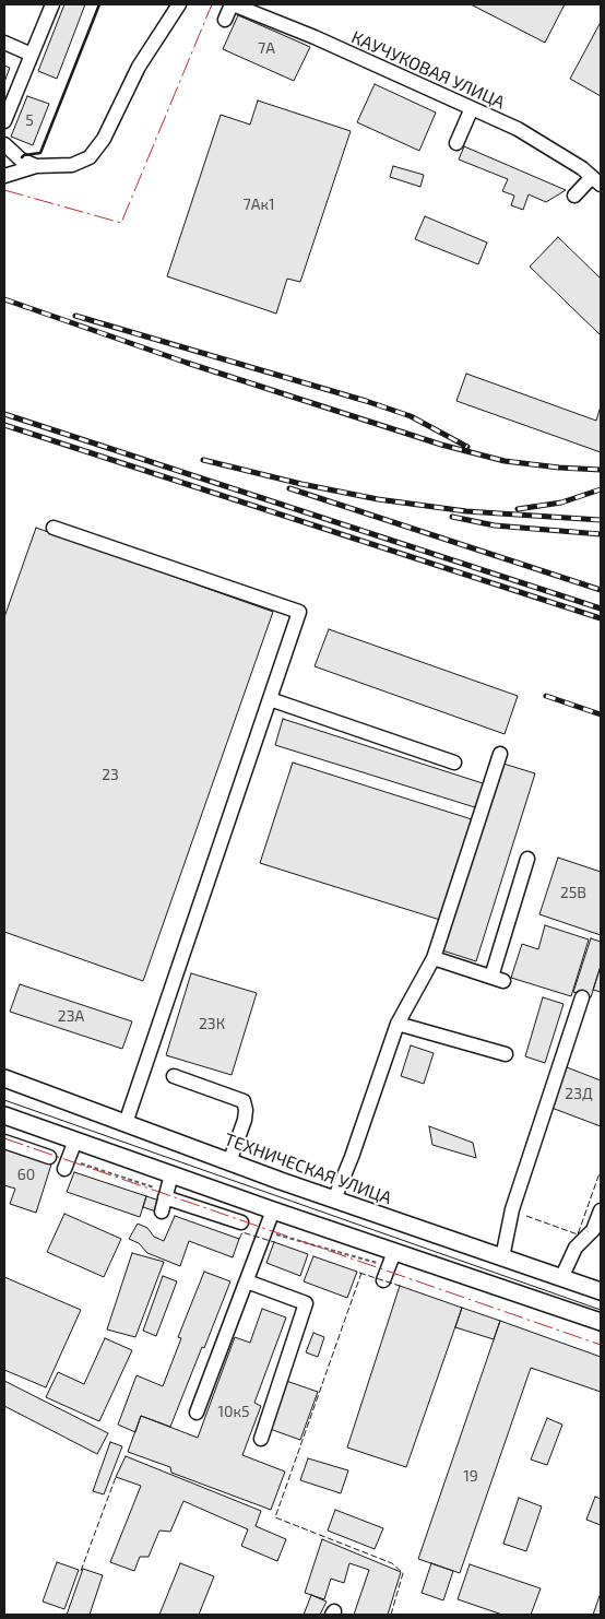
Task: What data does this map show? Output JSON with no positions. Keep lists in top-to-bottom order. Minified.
{"streets":{"main road":["ТЕХНИЧЕСКАЯ УЛИЦА"],"street":["КАУЧУКОВАЯ УЛИЦА"]},"house_numbers":["7А","5","7Ак1","23","25В","23А","23К","23Д","60","10к5","19"]}
